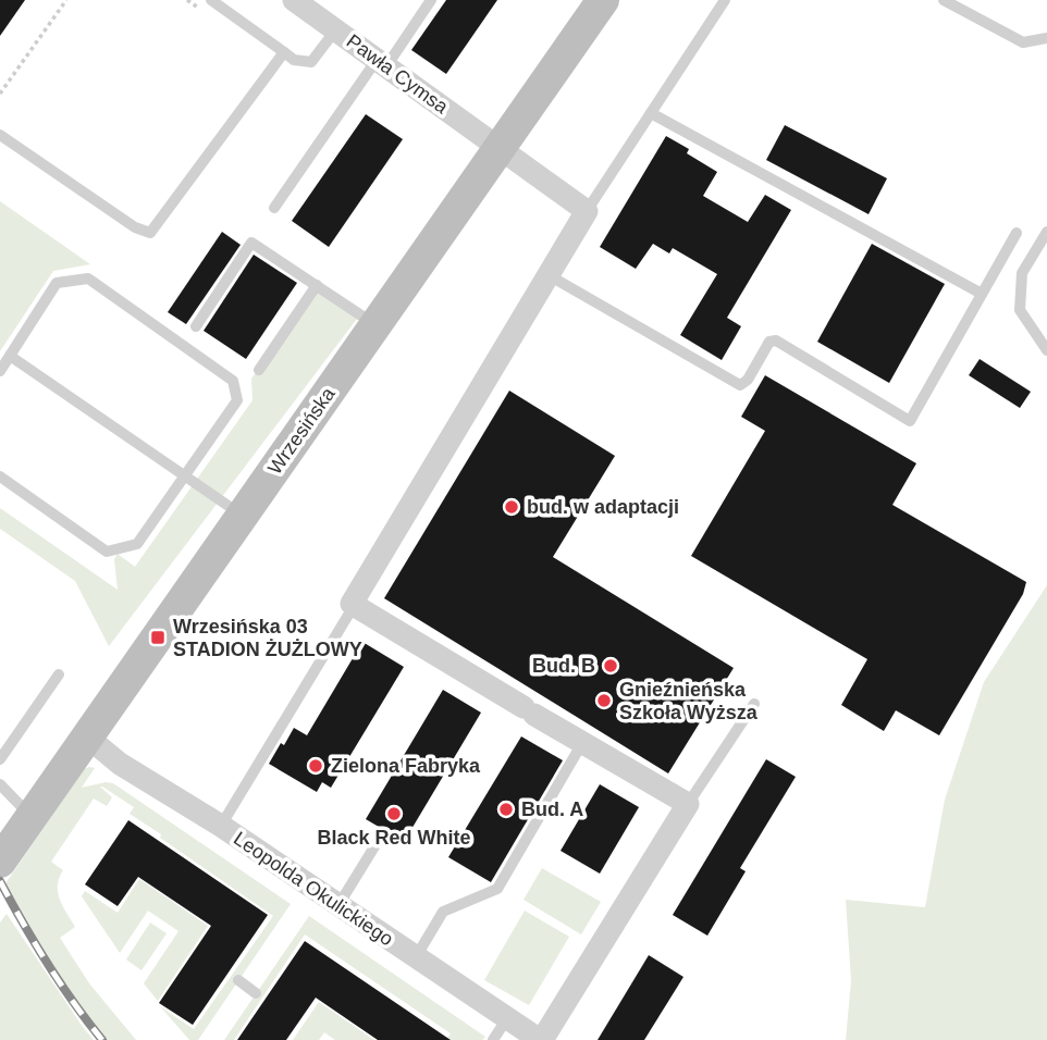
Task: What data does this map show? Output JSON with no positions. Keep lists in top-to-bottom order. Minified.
{"streets":{"street":["Pawła Cymsa","Wrzesińska","Leopolda Okulickiego"]},"crossings":[["Pawła Cymsa","Wrzesińska"],["Wrzesińska","Leopolda Okulickiego"]],"places":{"other":["bud. w adaptacji","Bud. B","Gnieźnieńska Szkoła Wyższa","Zielona Fabryka","Bud. A","Black Red White"],"transit":["Wrzesińska 03 STADION ŻUŻLOWY"]}}
